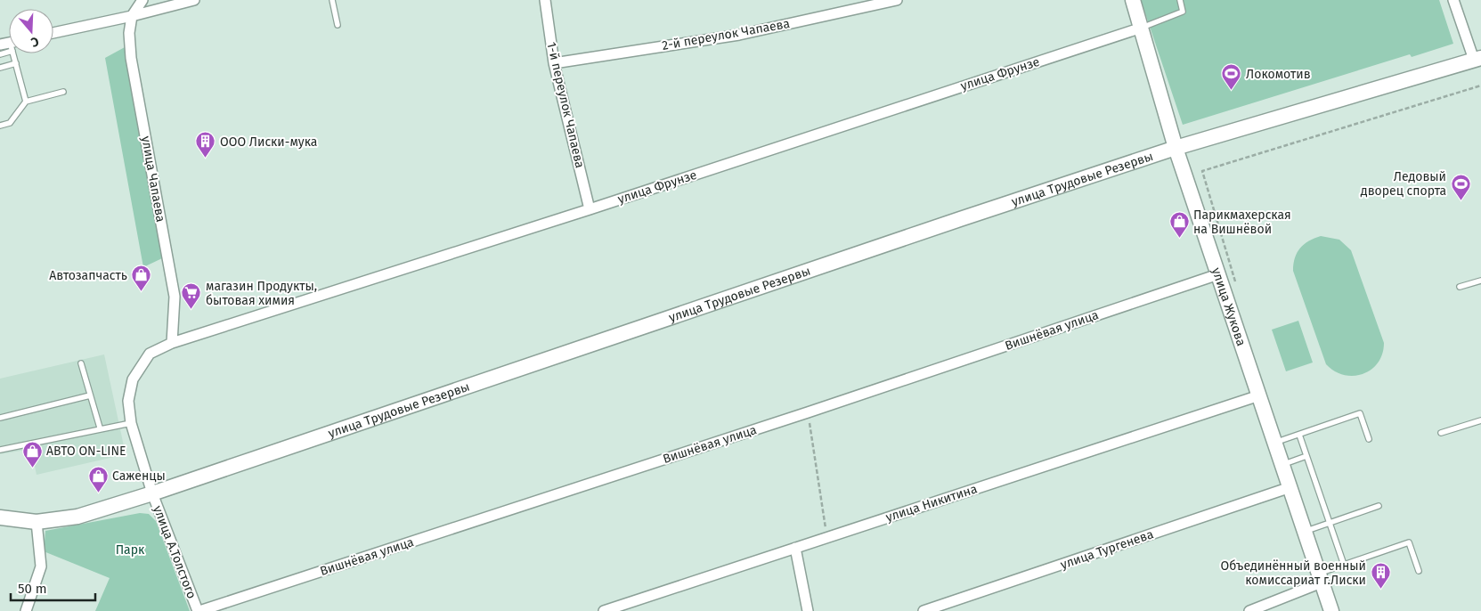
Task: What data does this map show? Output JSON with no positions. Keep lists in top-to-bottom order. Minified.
{"streets":{"main road":["улица Трудовые Резервы","улица Жукова"],"street":["2-й переулок Чапаева","улица Фрунзе","1-й переулок Чапаева","улица Чапаева","Вишнёвая улица","улица Никитина","улица Тургенева","улица А.Толстого"]},"crossings":[["2-й переулок Чапаева","1-й переулок Чапаева"],["улица Фрунзе","1-й переулок Чапаева"],["улица Фрунзе","улица Чапаева"],["улица Фрунзе","улица Жукова"],["улица Фрунзе","улица А.Толстого"],["улица Трудовые Резервы","улица Жукова"],["улица Трудовые Резервы","улица А.Толстого"],["улица Жукова","Вишнёвая улица"],["улица Жукова","улица Никитина"],["улица Жукова","улица Тургенева"],["Вишнёвая улица","улица А.Толстого"]],"parks":["Парк"],"places":{"sports":["Локомотив","Ледовый дворец спорта"],"building":["ООО Лиски-мука","Объединённый военный комиссариат г.Лиски"],"shop":["Парикмахерская на Вишнёвой","Автозапчасть","АВТО ON-LINE","Саженцы"],"supermarket":["магазин Продукты, бытовая химия"]},"scale_bar":"50 m","north":"bottom"}
